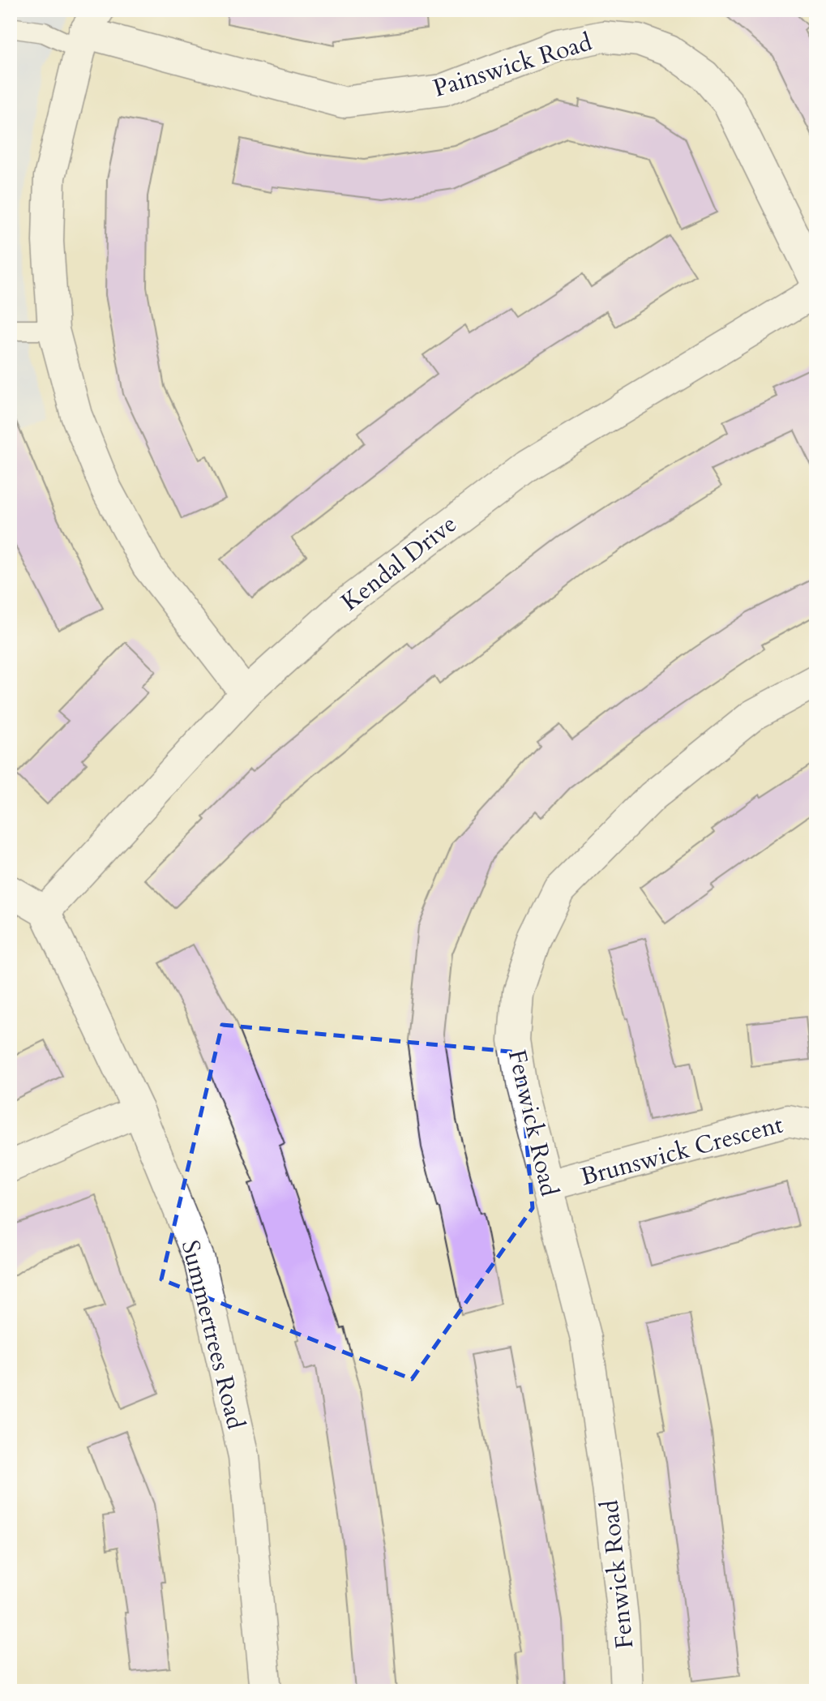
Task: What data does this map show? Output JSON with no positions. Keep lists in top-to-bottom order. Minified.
{"streets":{"street":["Painswick Road","Kendal Drive","Fenwick Road","Brunswick Crescent","Summertrees Road"]},"crossings":[["Kendal Drive","Summertrees Road"],["Fenwick Road","Brunswick Crescent"]]}
